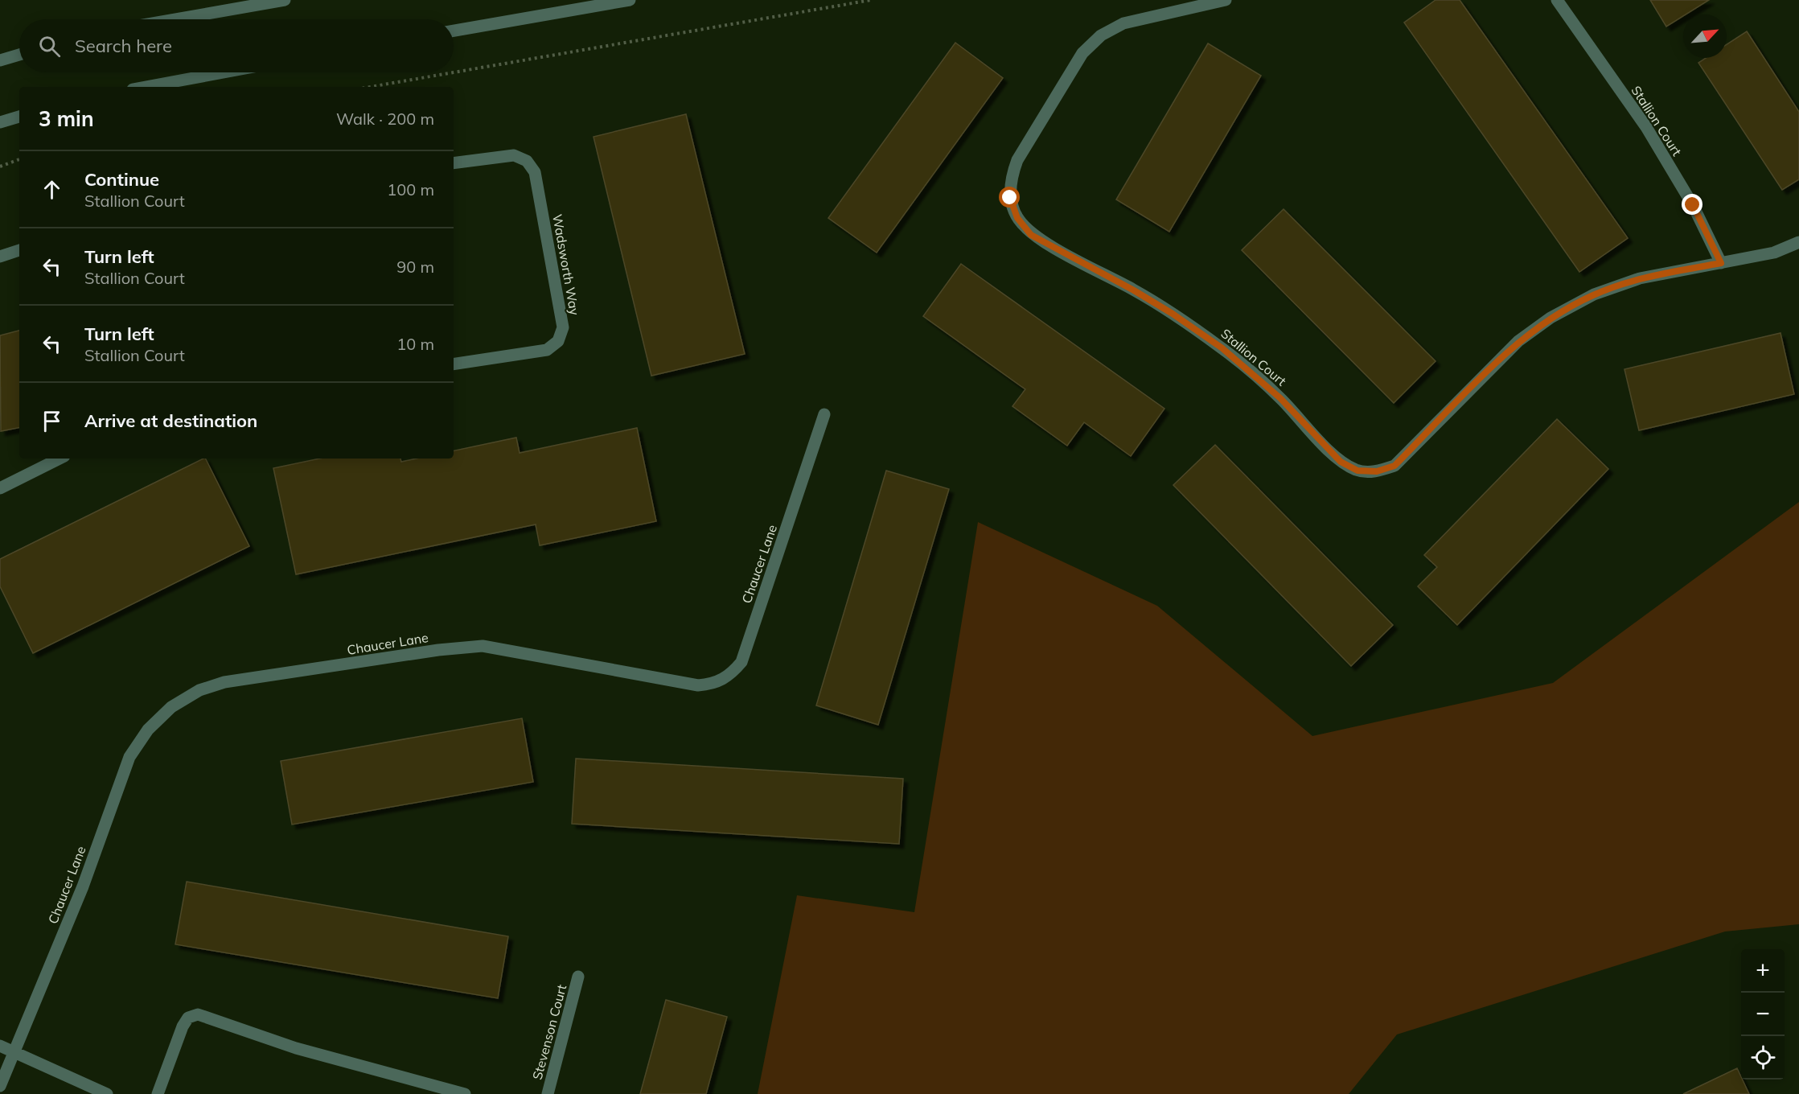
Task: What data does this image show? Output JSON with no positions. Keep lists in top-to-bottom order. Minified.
{"streets":{"street":["Stallion Court","Wadsworth Way","Chaucer Lane","Stevenson Court"]},"north":"top right","page":{"search":"Search here","heading":["3 min","Walk · 200 m"],"list":[["Continue","Stallion Court","100 m"],["Turn left","Stallion Court","90 m"],["Turn left","Stallion Court","10 m"],"Arrive at destination"],"map_buttons":["+","−"]}}
